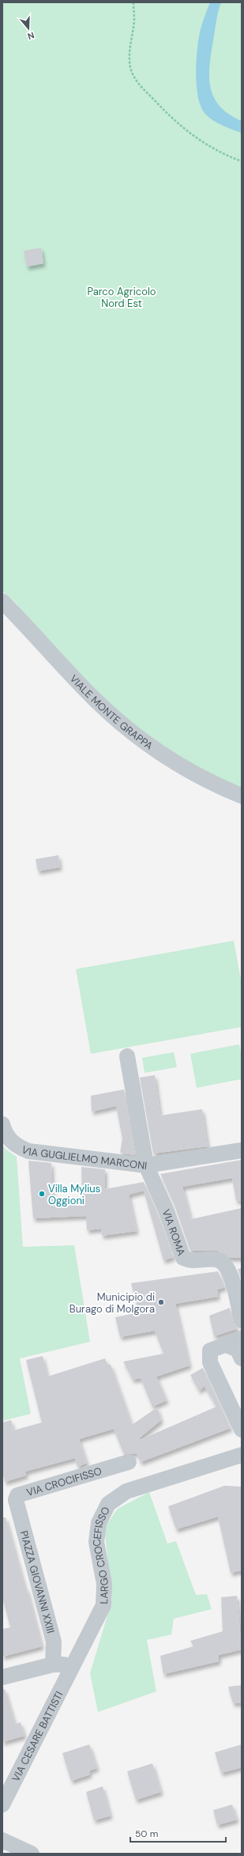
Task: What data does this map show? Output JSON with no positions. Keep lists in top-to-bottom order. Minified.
{"streets":{"street":["VIALE MONTE GRAPPA","VIA GUGLIELMO MARCONI","VIA ROMA","VIA CROCIFISSO","LARGO CROCEFISSO","PIAZZA GIOVANNI XXIII","VIA CESARE BATTISTI"]},"crossings":[["VIA GUGLIELMO MARCONI","VIA ROMA"],["VIA CROCIFISSO","PIAZZA GIOVANNI XXIII"],["LARGO CROCEFISSO","VIA CESARE BATTISTI"]],"parks":["Parco Agricolo Nord Est"],"places":["Villa Mylius Oggioni","Municipio di Burago di Molgora"],"scale_bar":"50 m","north":"bottom"}
